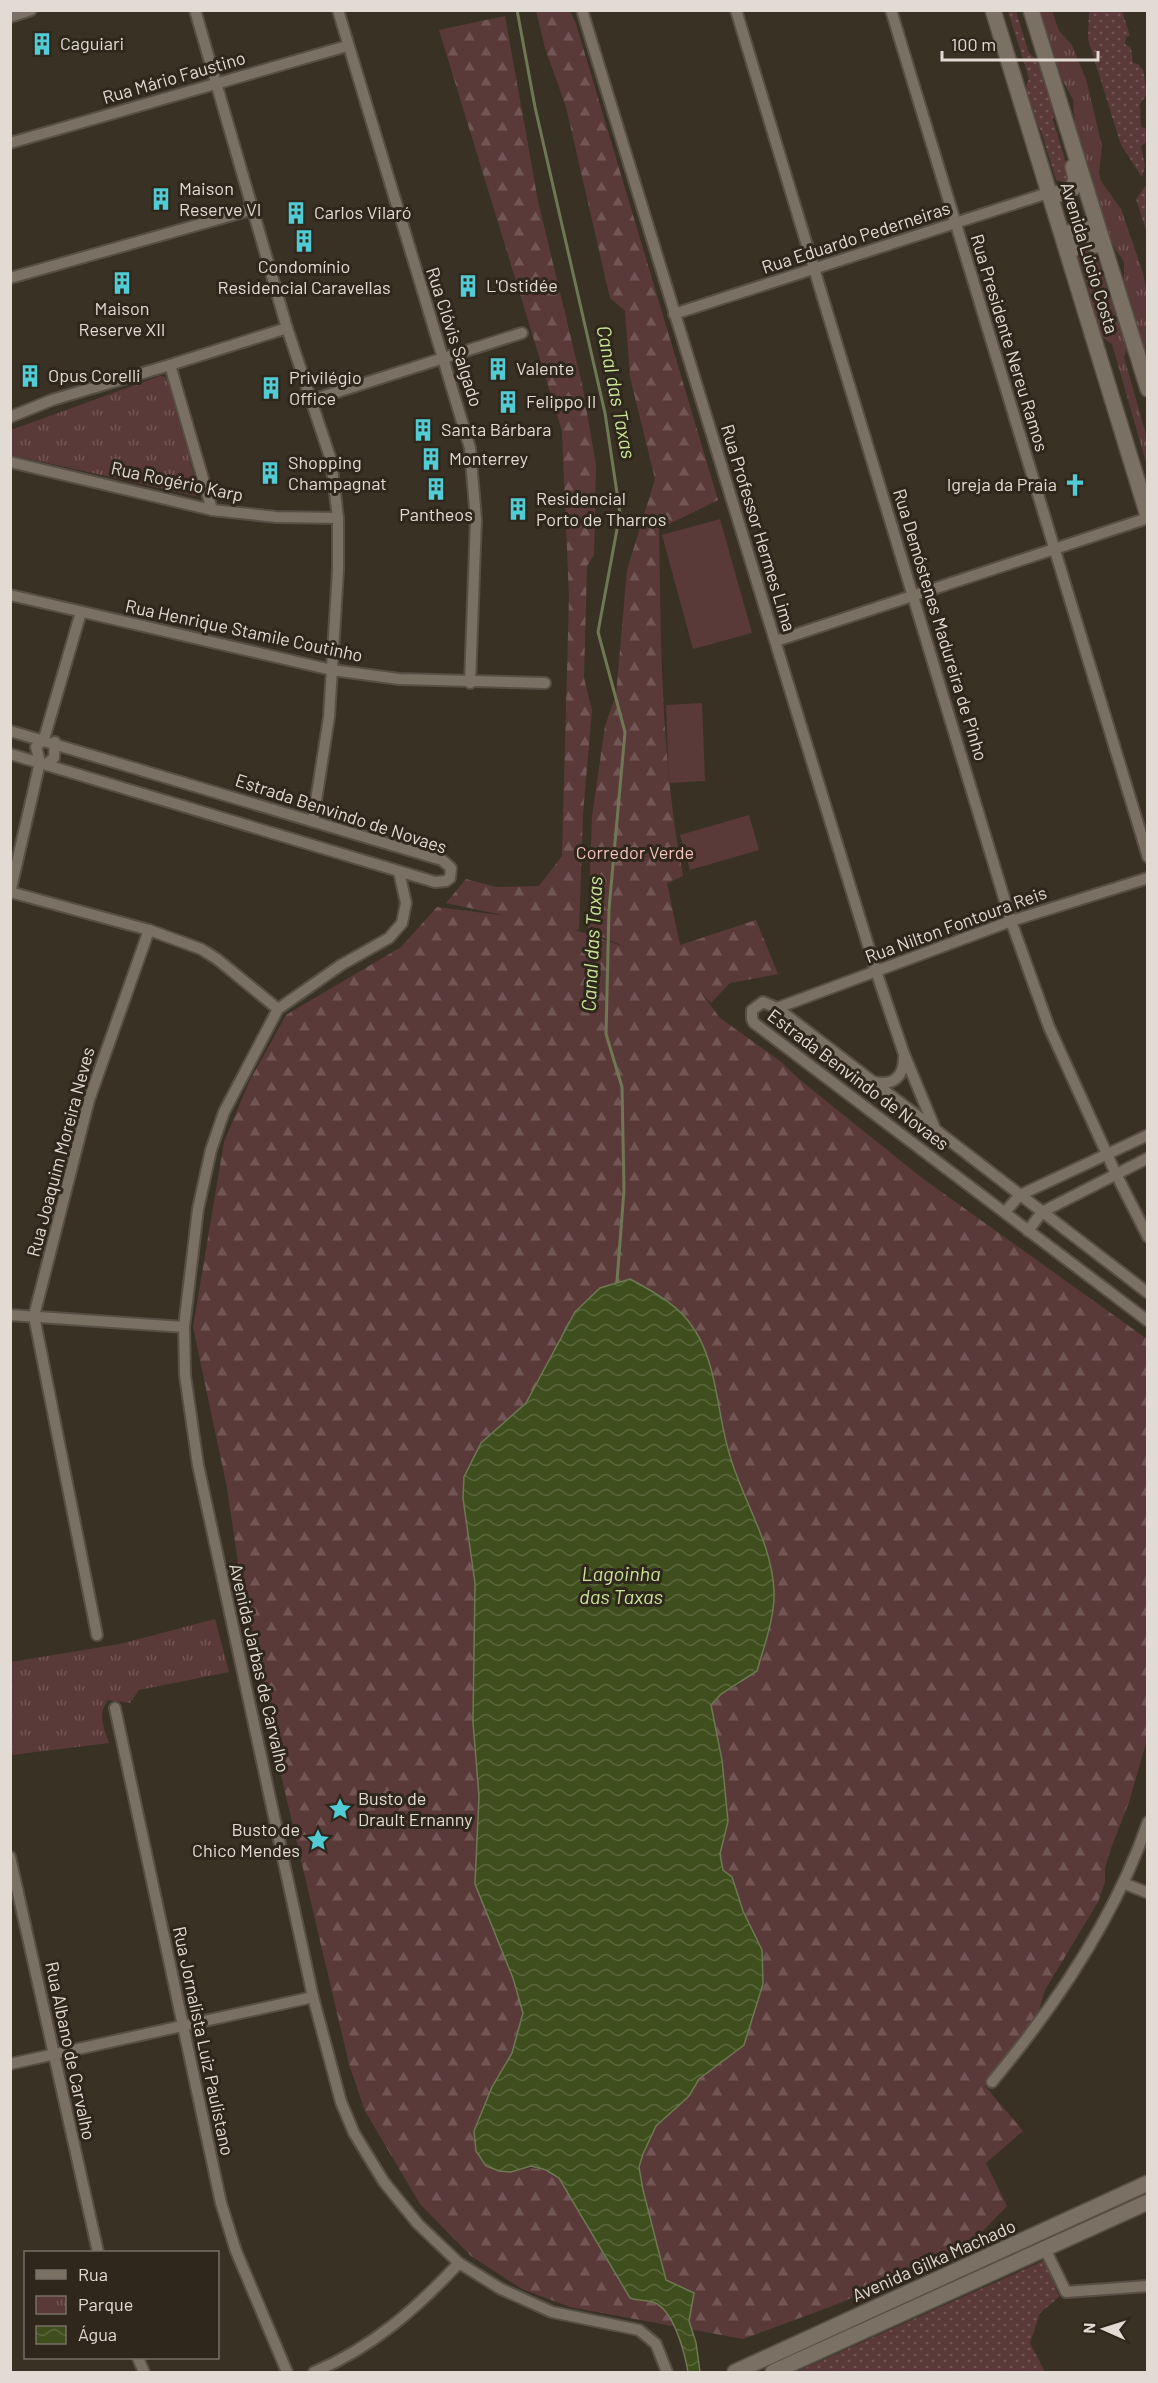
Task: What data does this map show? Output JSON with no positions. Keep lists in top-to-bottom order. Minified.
{"streets":{"main road":["Avenida Lúcio Costa","Avenida Gilka Machado"],"street":["Rua Mário Faustino","Rua Eduardo Pederneiras","Rua Clóvis Salgado","Rua Presidente Nereu Ramos","Rua Rogério Karp","Rua Professor Hermes Lima","Rua Demóstenes Madureira de Pinho","Rua Henrique Stamile Coutinho","Estrada Benvindo de Novaes","Rua Nilton Fontoura Reis","Rua Joaquim Moreira Neves","Avenida Jarbas de Carvalho","Rua Jornalista Luiz Paulistano","Rua Albano de Carvalho"]},"crossings":[["Rua Mário Faustino","Rua Clóvis Salgado"],["Rua Eduardo Pederneiras","Avenida Lúcio Costa"],["Rua Eduardo Pederneiras","Rua Presidente Nereu Ramos"],["Rua Eduardo Pederneiras","Rua Professor Hermes Lima"],["Rua Eduardo Pederneiras","Rua Demóstenes Madureira de Pinho"],["Rua Clóvis Salgado","Rua Henrique Stamile Coutinho"],["Rua Professor Hermes Lima","Estrada Benvindo de Novaes"],["Rua Professor Hermes Lima","Rua Nilton Fontoura Reis"],["Rua Demóstenes Madureira de Pinho","Rua Nilton Fontoura Reis"],["Estrada Benvindo de Novaes","Rua Nilton Fontoura Reis"],["Estrada Benvindo de Novaes","Avenida Jarbas de Carvalho"]],"water":["Canal das Taxas","Lagoinha das Taxas"],"parks":["Corredor Verde"],"places":{"building":["Caguiari","Maison Reserve VI","Carlos Vilaró","Condomínio Residencial Caravellas","Maison Reserve XII","L'Ostidée","Valente","Opus Corelli","Privilégio Office","Felippo II","Santa Bárbara","Monterrey","Shopping Champagnat","Pantheos","Residencial Porto de Tharros"],"church":["Igreja da Praia"],"place":["Busto de Drault Ernanny","Busto de Chico Mendes"]},"legend":["Rua","Parque","Água"],"scale_bar":"100 m","north":"left"}
